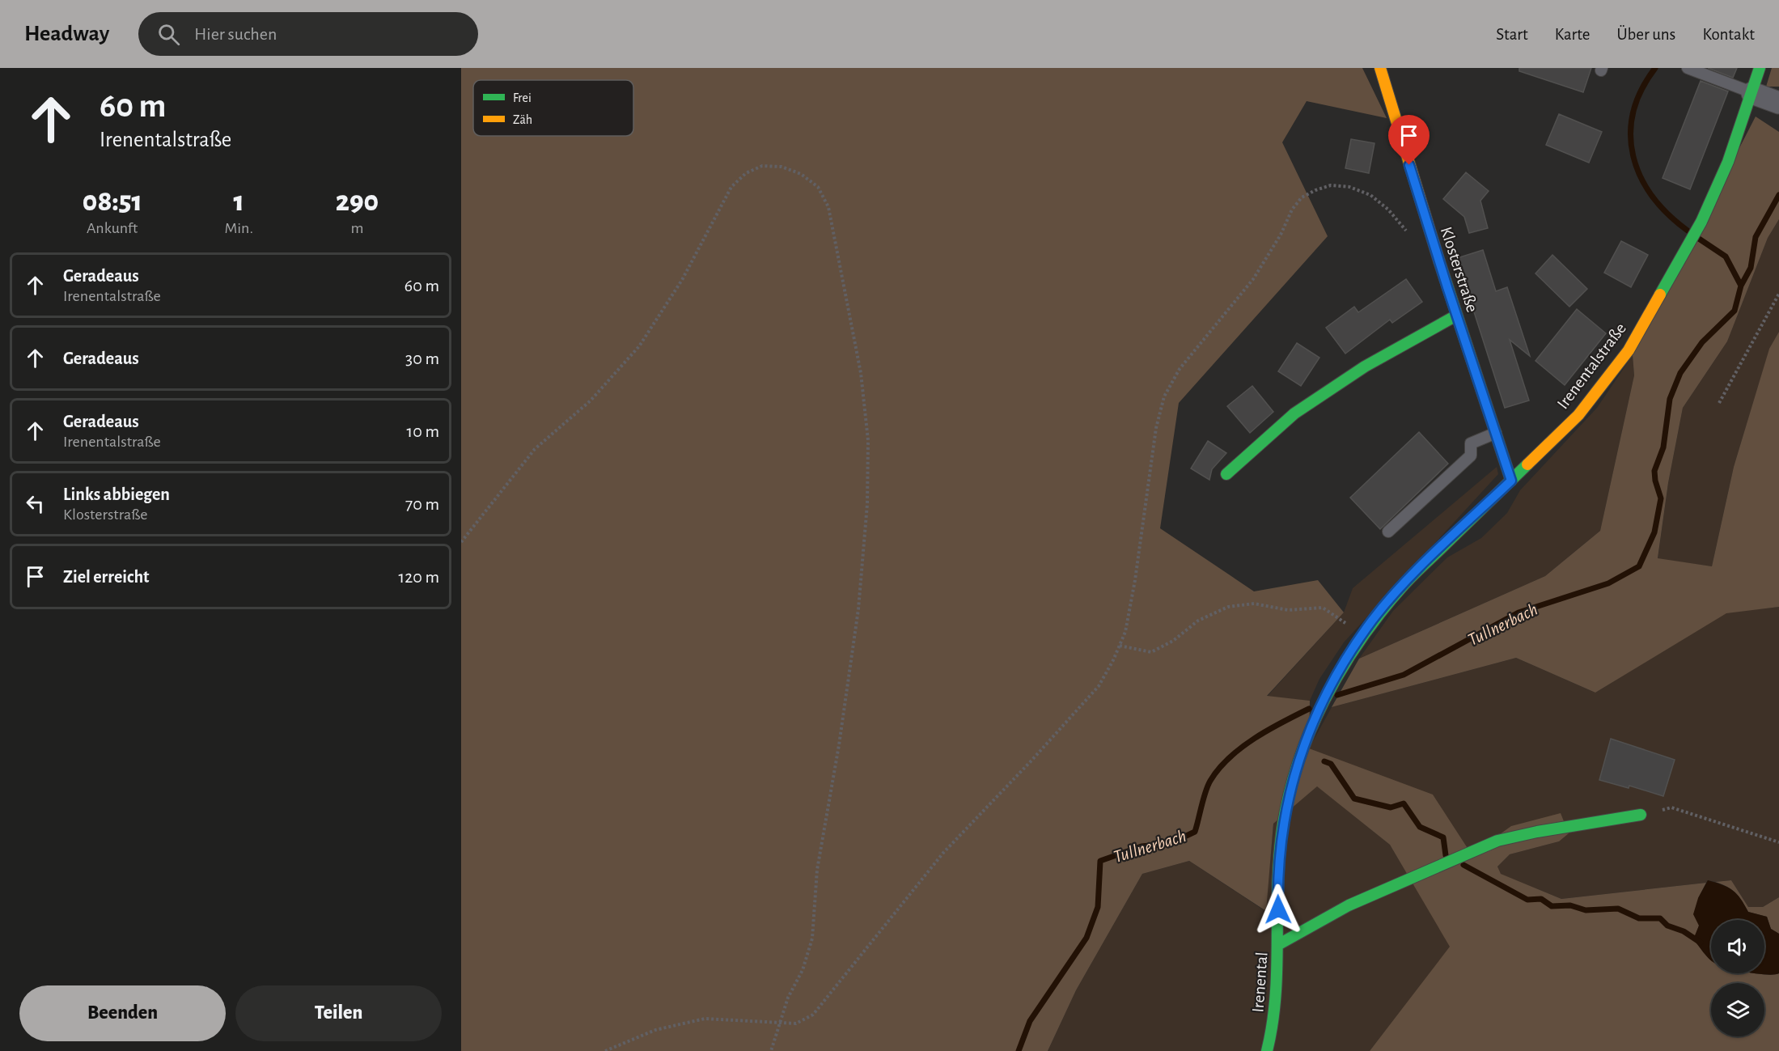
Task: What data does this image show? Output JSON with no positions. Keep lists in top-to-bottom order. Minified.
{"streets":{"street":["Klosterstraße","Irenentalstraße","Irenental"]},"crossings":[["Klosterstraße","Irenentalstraße"],["Irenentalstraße","Irenental"]],"water":["Tullnerbach"],"legend":["Frei","Zäh"],"page":{"header":"Headway","search":"Hier suchen","nav":["Start","Karte","Über uns","Kontakt"],"turn":["60 m","Irenentalstraße"],"eta":["08:51","Ankunft","1","Min.","290","m"],"list":[{"name":"Geradeaus","note":"Irenentalstraße","value":"60 m"},{"name":"Geradeaus","value":"30 m"},{"name":"Geradeaus","note":"Irenentalstraße","value":"10 m"},{"name":"Links abbiegen","note":"Klosterstraße","value":"70 m"},{"name":"Ziel erreicht","value":"120 m"}],"buttons":["Beenden","Teilen"]}}
